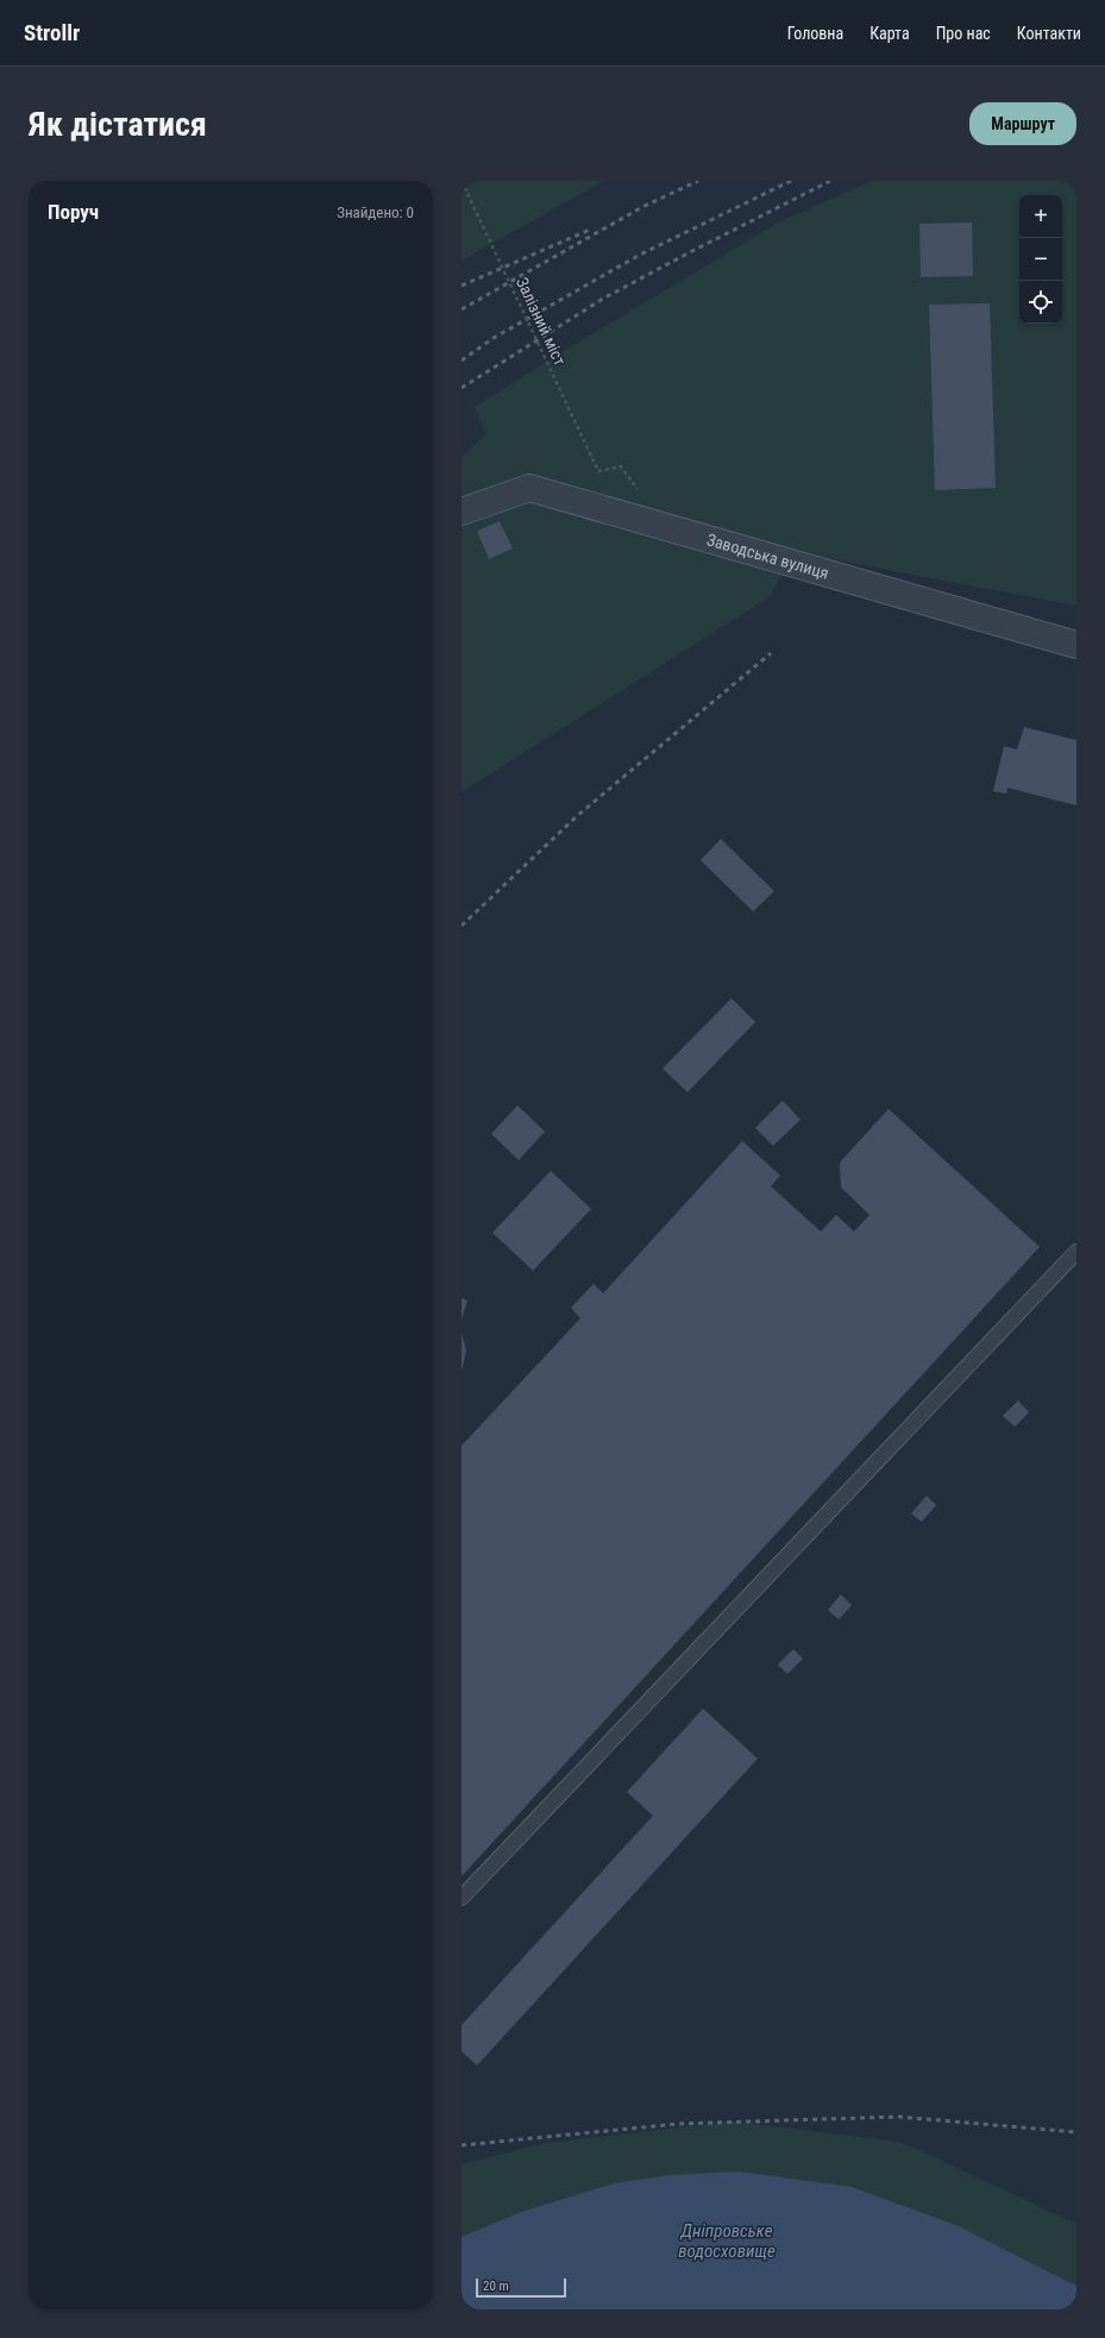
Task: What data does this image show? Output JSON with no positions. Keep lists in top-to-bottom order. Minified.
{"streets":{"street":["Заводська вулиця"],"path":["Залізний міст"]},"water":["Дніпровське водосховище"],"scale_bar":"20 m","page":{"header":"Strollr","nav":["Головна","Карта","Про нас","Контакти"],"buttons":"Маршрут","title":"Як дістатися","heading":["Поруч","Знайдено: 0"],"map_buttons":["+","−"],"scale":"20 m"}}
